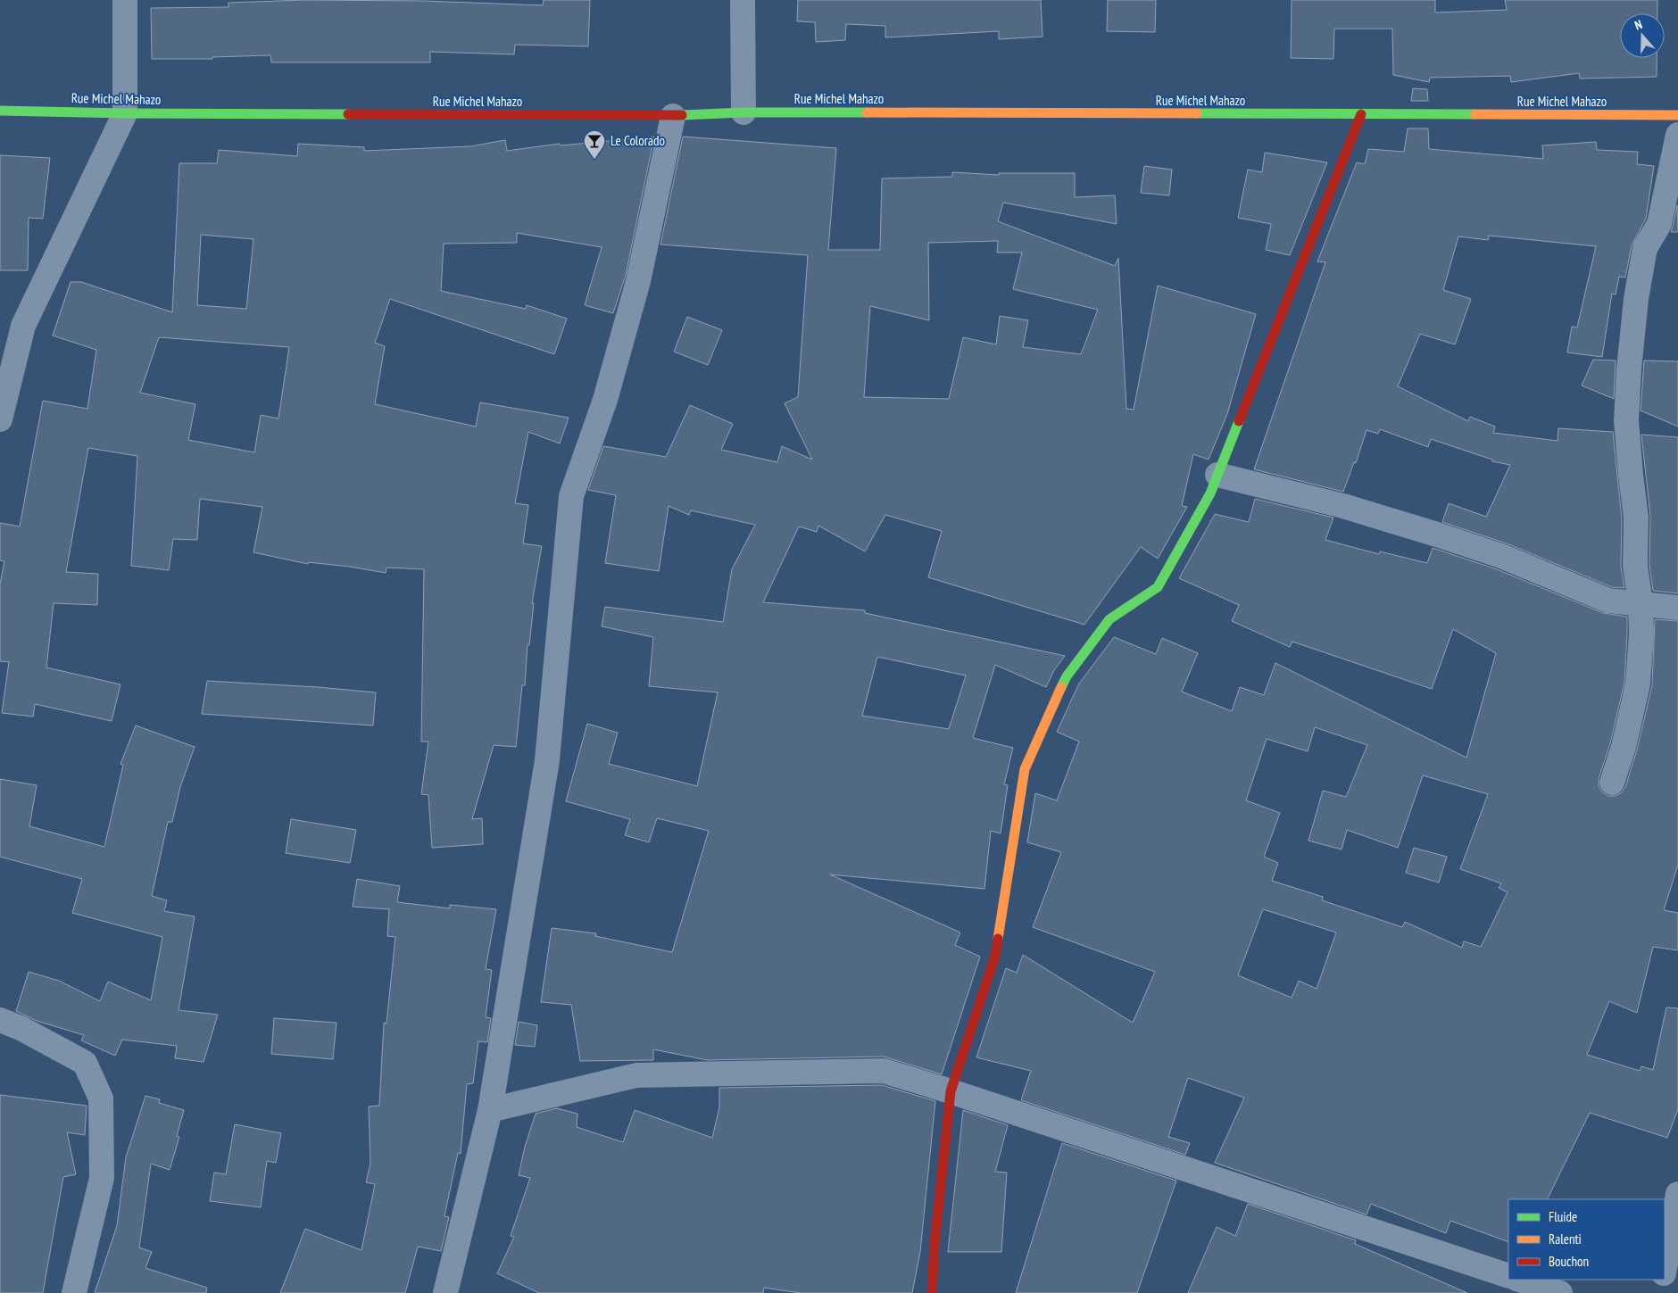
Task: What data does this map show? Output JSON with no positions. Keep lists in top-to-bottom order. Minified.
{"streets":{"street":["Rue Michel Mahazo"]},"places":{"bar":["Le Colorado"]},"legend":["Fluide","Ralenti","Bouchon"],"north":"top"}
